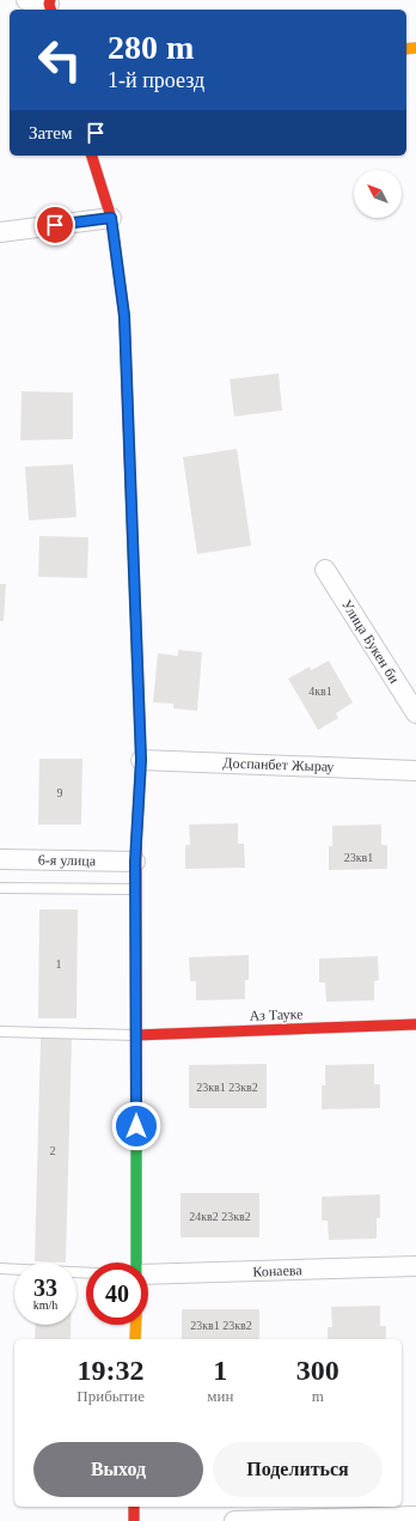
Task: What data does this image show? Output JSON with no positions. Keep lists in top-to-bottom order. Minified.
{"streets":{"street":["Улица Букен би","Доспанбет Жырау","6-я улица","Аз Тауке","Конаева"]},"house_numbers":["4кв1","9","23кв1","1","23кв1 23кв2","2","24кв2 23кв2","23кв1 23кв2"],"north":"top left","page":{"turn":["280 m","1-й проезд"],"then":"Затем","speed":"33 km/h","limit":"40","eta":["19:32","Прибытие","1","мин","300","m"],"buttons":["Выход","Поделиться"]}}
